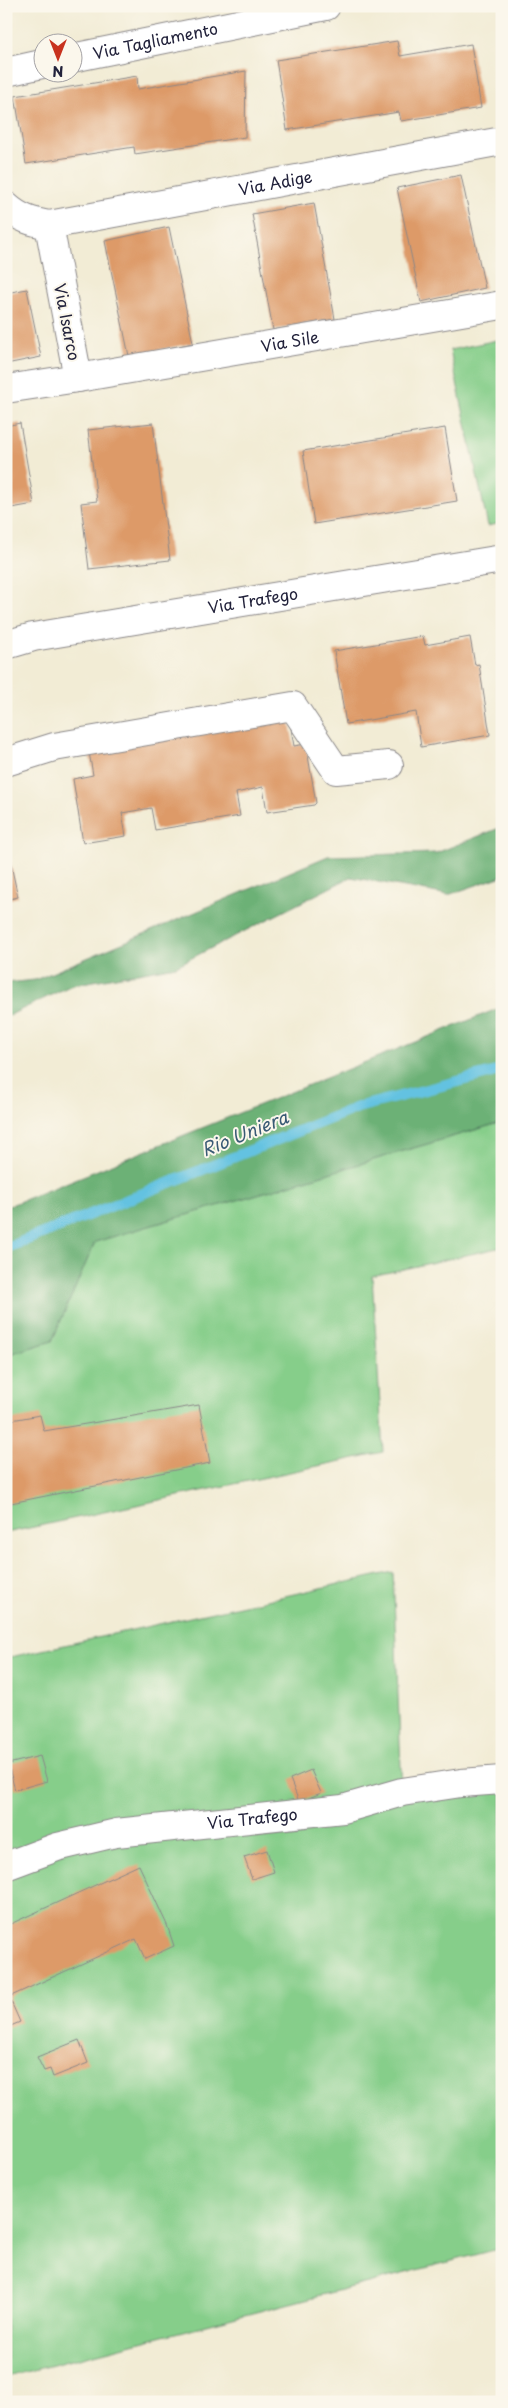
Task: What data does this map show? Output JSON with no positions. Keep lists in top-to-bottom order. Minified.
{"streets":{"street":["Via Tagliamento","Via Adige","Via Isarco","Via Sile","Via Trafego"]},"crossings":[["Via Adige","Via Isarco"],["Via Isarco","Via Sile"]],"water":["Rio Uniera"],"north":"bottom"}
